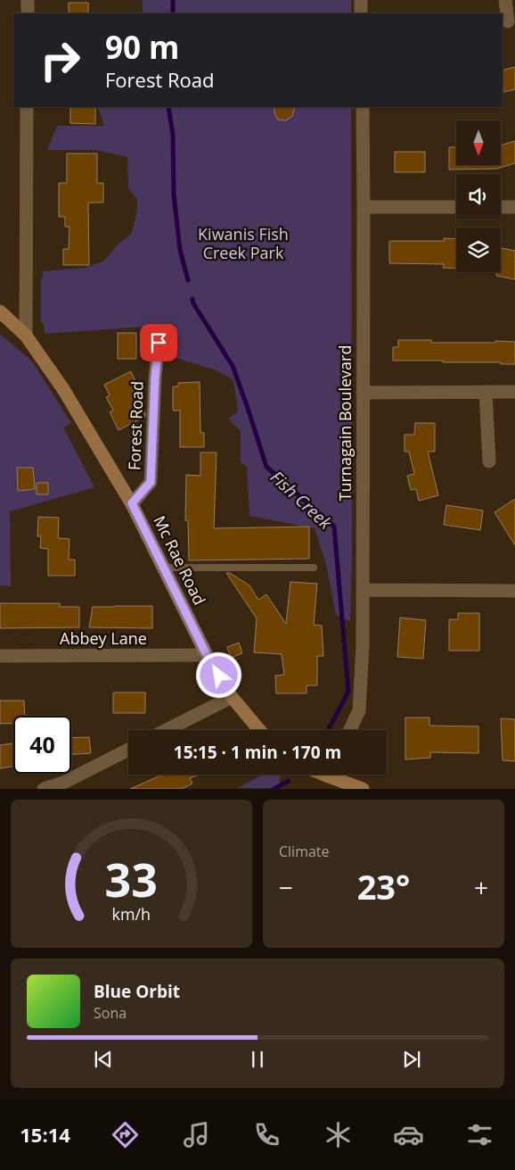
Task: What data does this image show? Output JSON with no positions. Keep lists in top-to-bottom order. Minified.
{"streets":{"street":["Turnagain Boulevard","Forest Road","Mc Rae Road","Abbey Lane"]},"crossings":[["Forest Road","Mc Rae Road"],["Mc Rae Road","Abbey Lane"]],"water":["Fish Creek"],"parks":["Kiwanis Fish Creek Park"],"north":"bottom","page":{"turn":["90 m","Forest Road"],"limit":"40","trip":"15:15 · 1 min · 170 m","tile":"Climate","heat":["−","23°","+"],"song":["Blue Orbit","Sona"],"tabs":"15:14","gauge":["33","km/h"]}}
